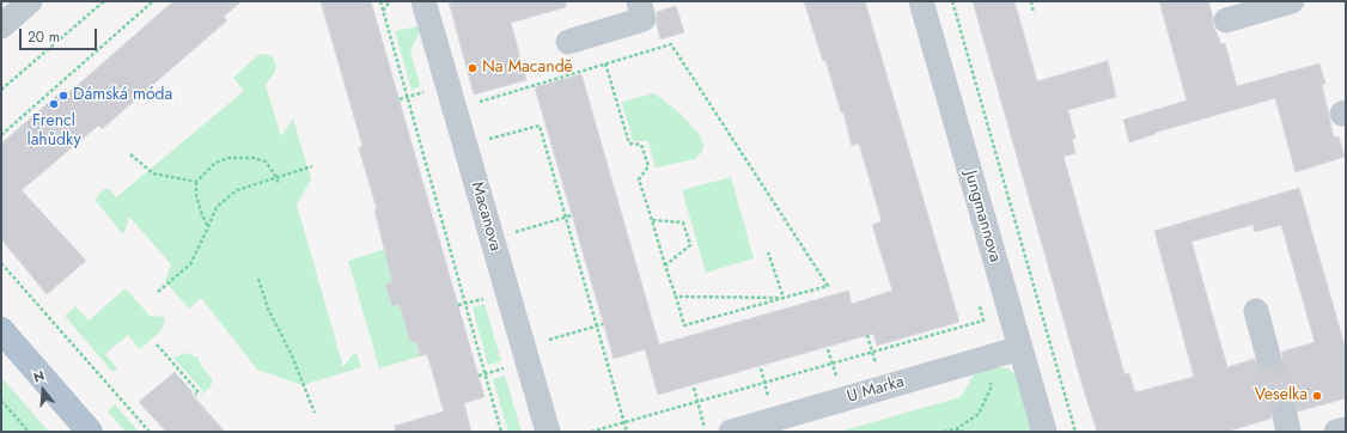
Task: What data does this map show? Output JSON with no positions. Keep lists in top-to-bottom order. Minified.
{"streets":{"street":["Macanova","Jungmannova","U Marka"]},"crossings":[["Jungmannova","U Marka"]],"places":["Na Macandě","Dámská móda","Frencl lahůdky","Veselka"],"scale_bar":"20 m","north":"top"}
